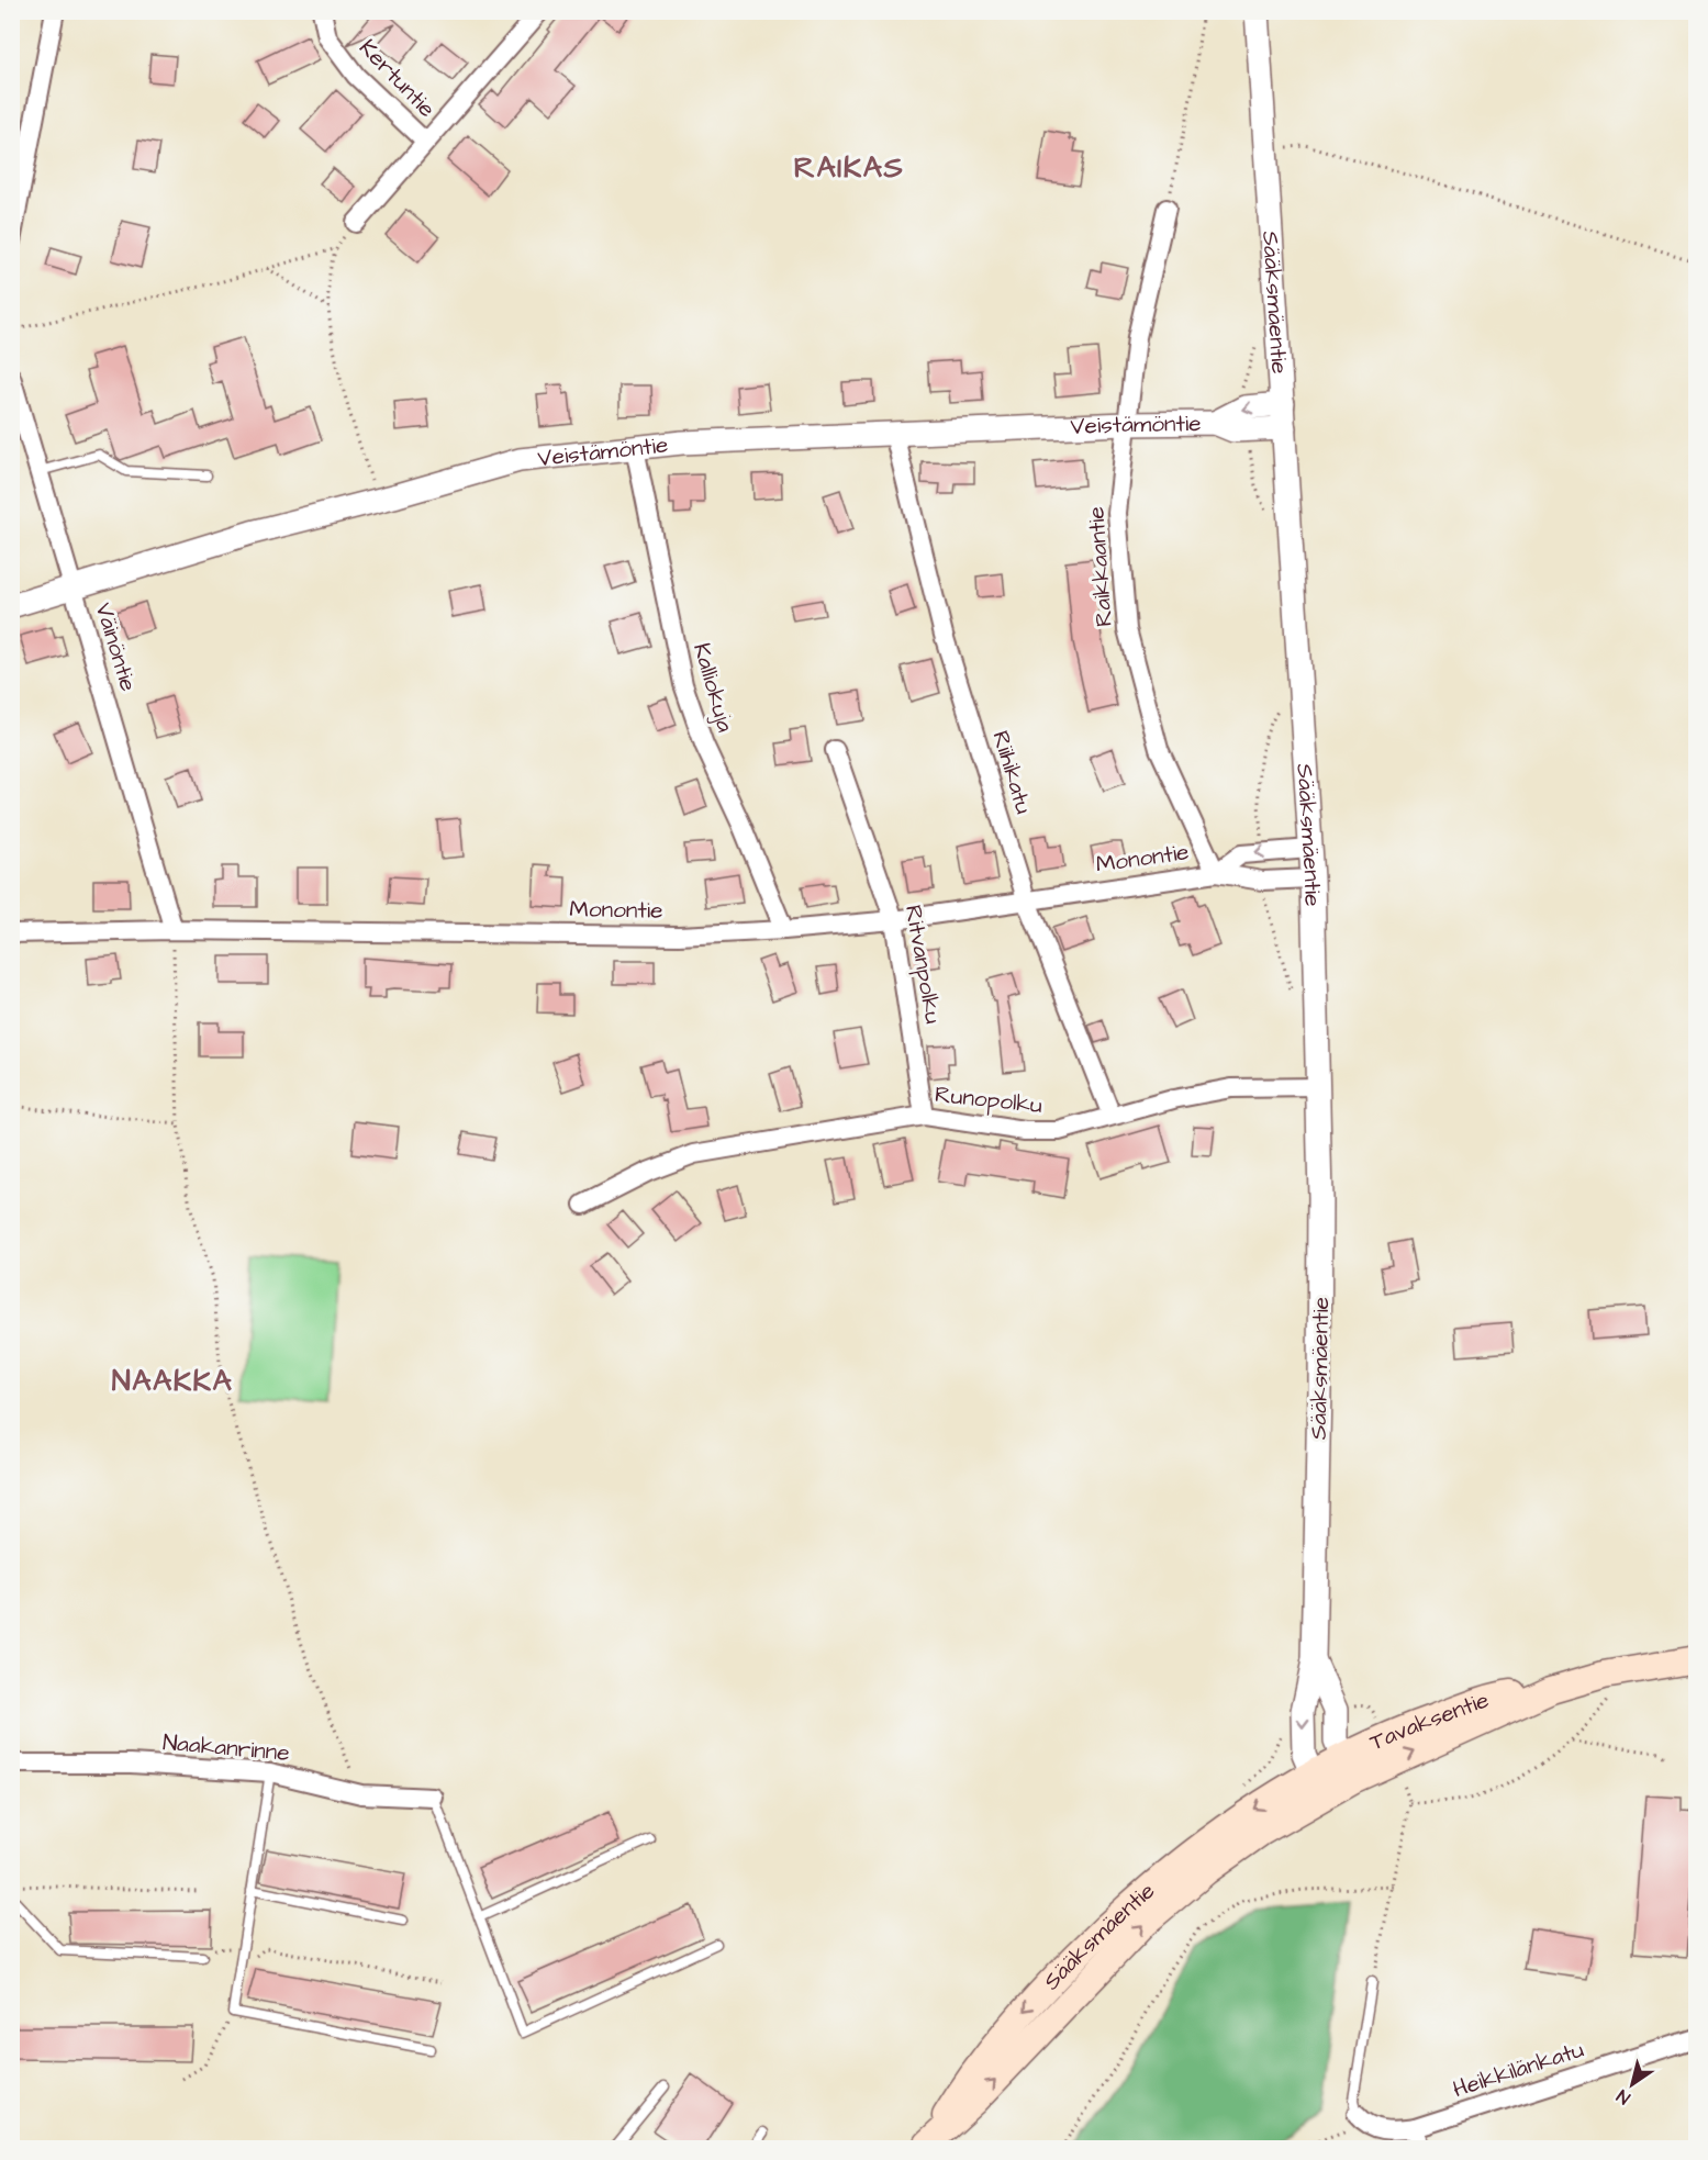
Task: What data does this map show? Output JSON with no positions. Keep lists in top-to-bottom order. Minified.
{"streets":{"main road":["Sääksmäentie","Tavaksentie"],"street":["Kertuntie","Veistämöntie","Raikkaantie","Väinöntie","Kalliokuja","Riihikatu","Monontie","Ritvanpolku","Runopolku","Naakanrinne","Heikkilänkatu"]},"crossings":[["Sääksmäentie","Veistämöntie"],["Sääksmäentie","Monontie"],["Sääksmäentie","Runopolku"],["Sääksmäentie","Tavaksentie"],["Veistämöntie","Raikkaantie"],["Veistämöntie","Väinöntie"],["Veistämöntie","Kalliokuja"],["Veistämöntie","Riihikatu"],["Raikkaantie","Monontie"],["Väinöntie","Monontie"],["Kalliokuja","Monontie"],["Riihikatu","Monontie"],["Riihikatu","Runopolku"],["Monontie","Ritvanpolku"],["Ritvanpolku","Runopolku"]],"districts":["RAIKAS","NAAKKA"],"north":"bottom left"}
